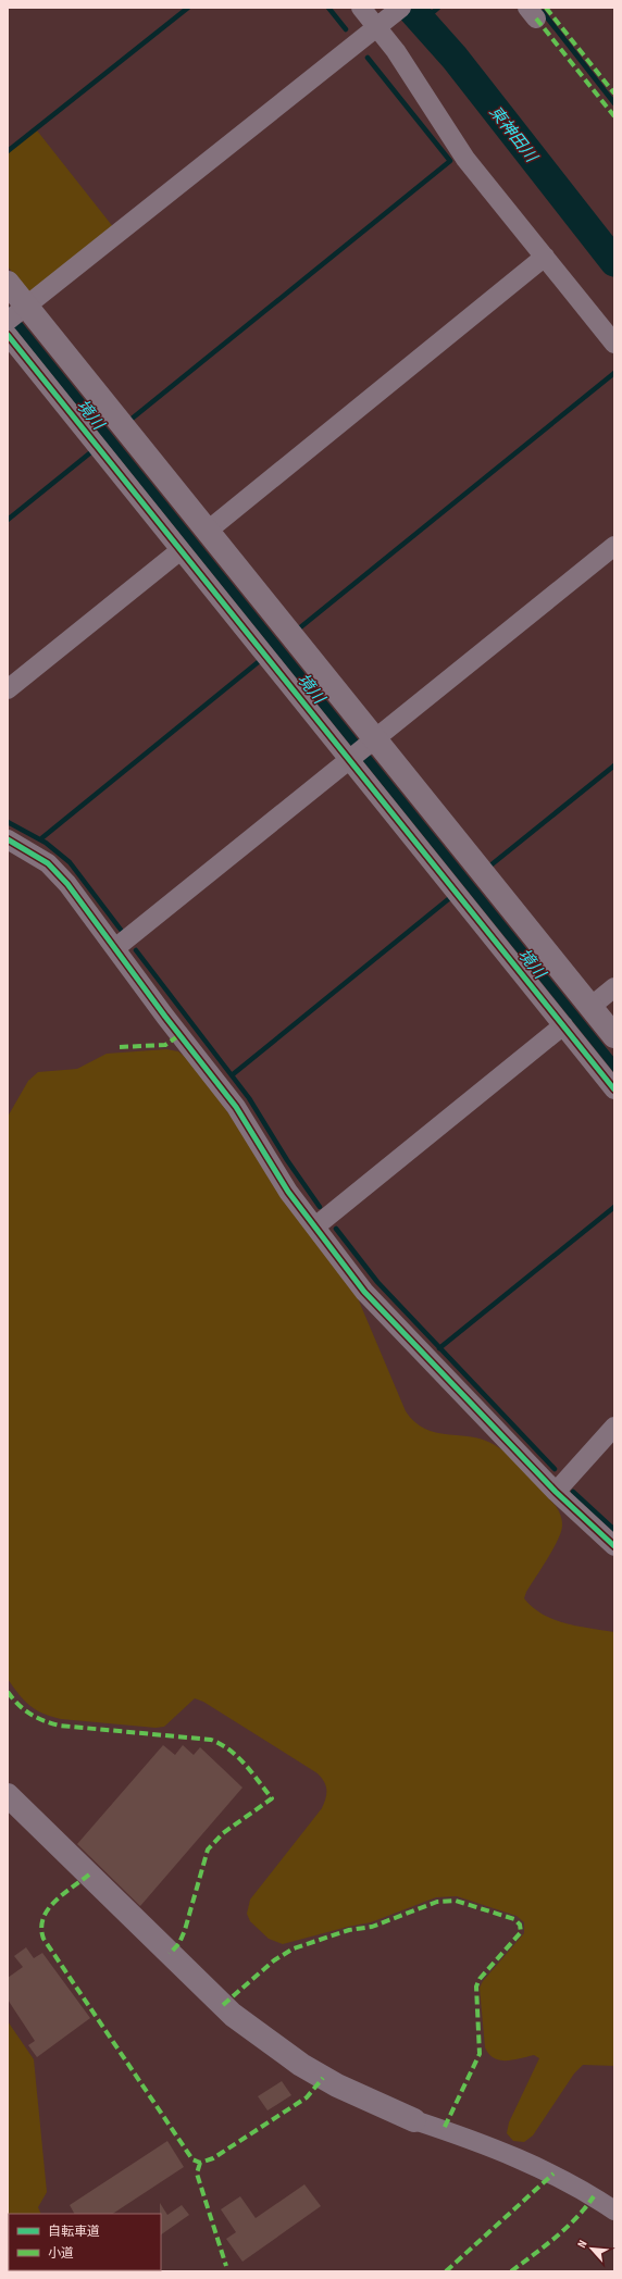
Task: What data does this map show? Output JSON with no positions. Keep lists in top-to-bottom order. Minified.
{"water":["東神田川","境川"],"legend":["自転車道","小道"],"north":"top left"}
